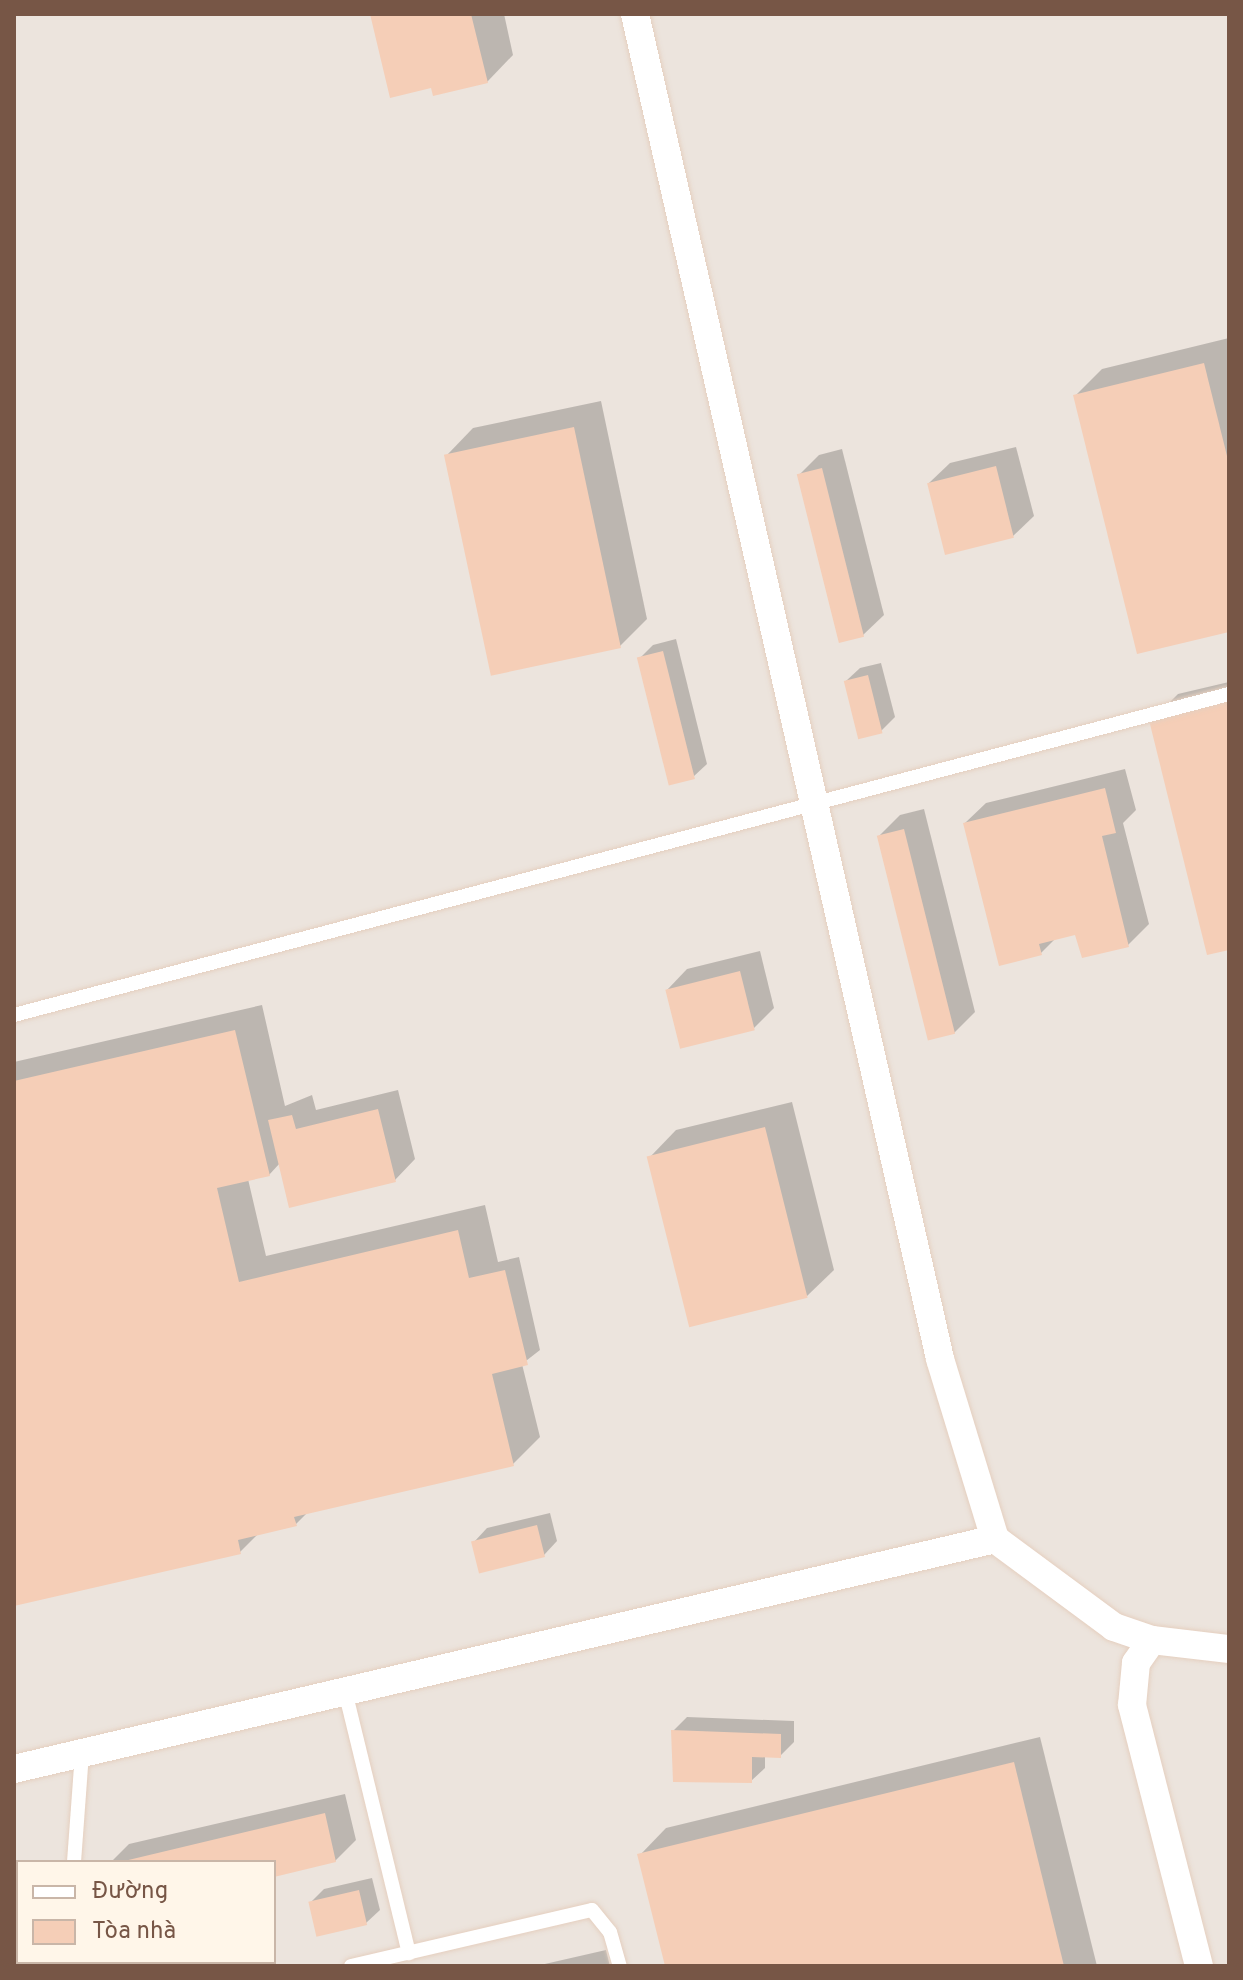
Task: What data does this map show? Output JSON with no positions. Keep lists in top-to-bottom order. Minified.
{"legend":["Đường","Tòa nhà"]}
